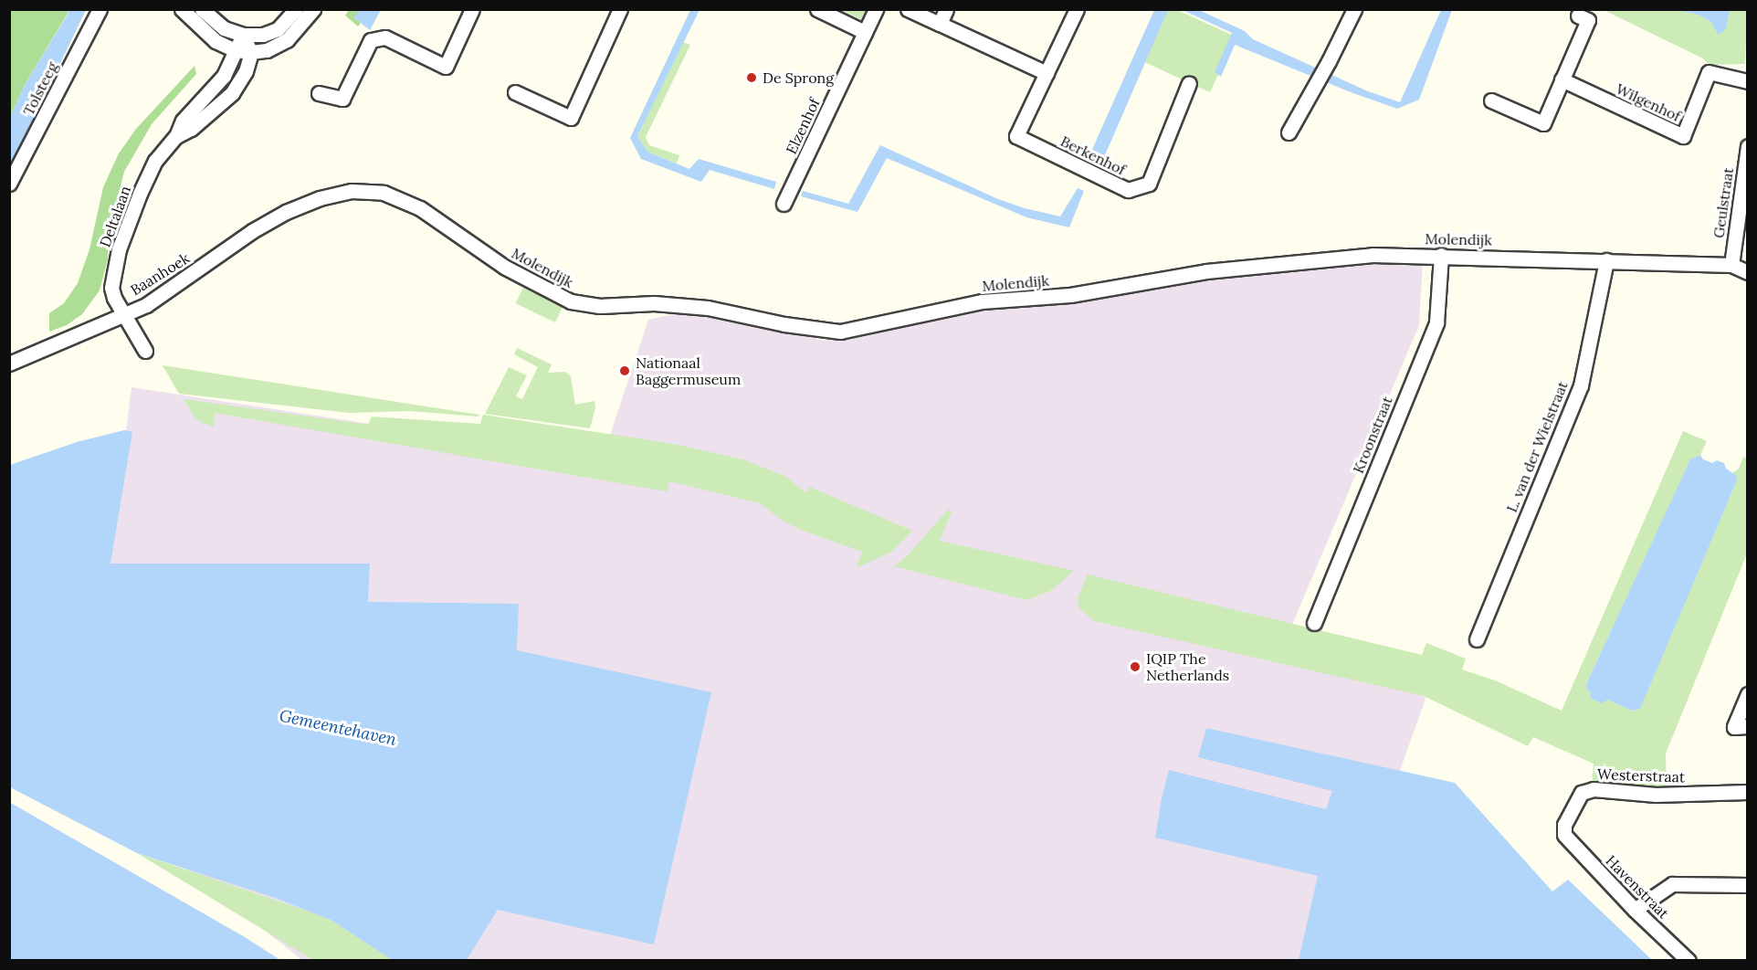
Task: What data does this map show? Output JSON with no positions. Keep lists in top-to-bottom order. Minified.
{"streets":{"street":["Tolsteeg","Wilgenhof","Elzenhof","Berkenhof","Geulstraat","Deltalaan","Molendijk","Baanhoek","Kroonstraat","L. van der Wielstraat","Westerstraat","Havenstraat"]},"crossings":[["Geulstraat","Molendijk"],["Deltalaan","Baanhoek"],["Molendijk","Baanhoek"],["Molendijk","Kroonstraat"],["Molendijk","L. van der Wielstraat"],["Westerstraat","Havenstraat"]],"water":["Gemeentehaven"],"places":["De Sprong","Nationaal Baggermuseum","IQIP The Netherlands"]}
